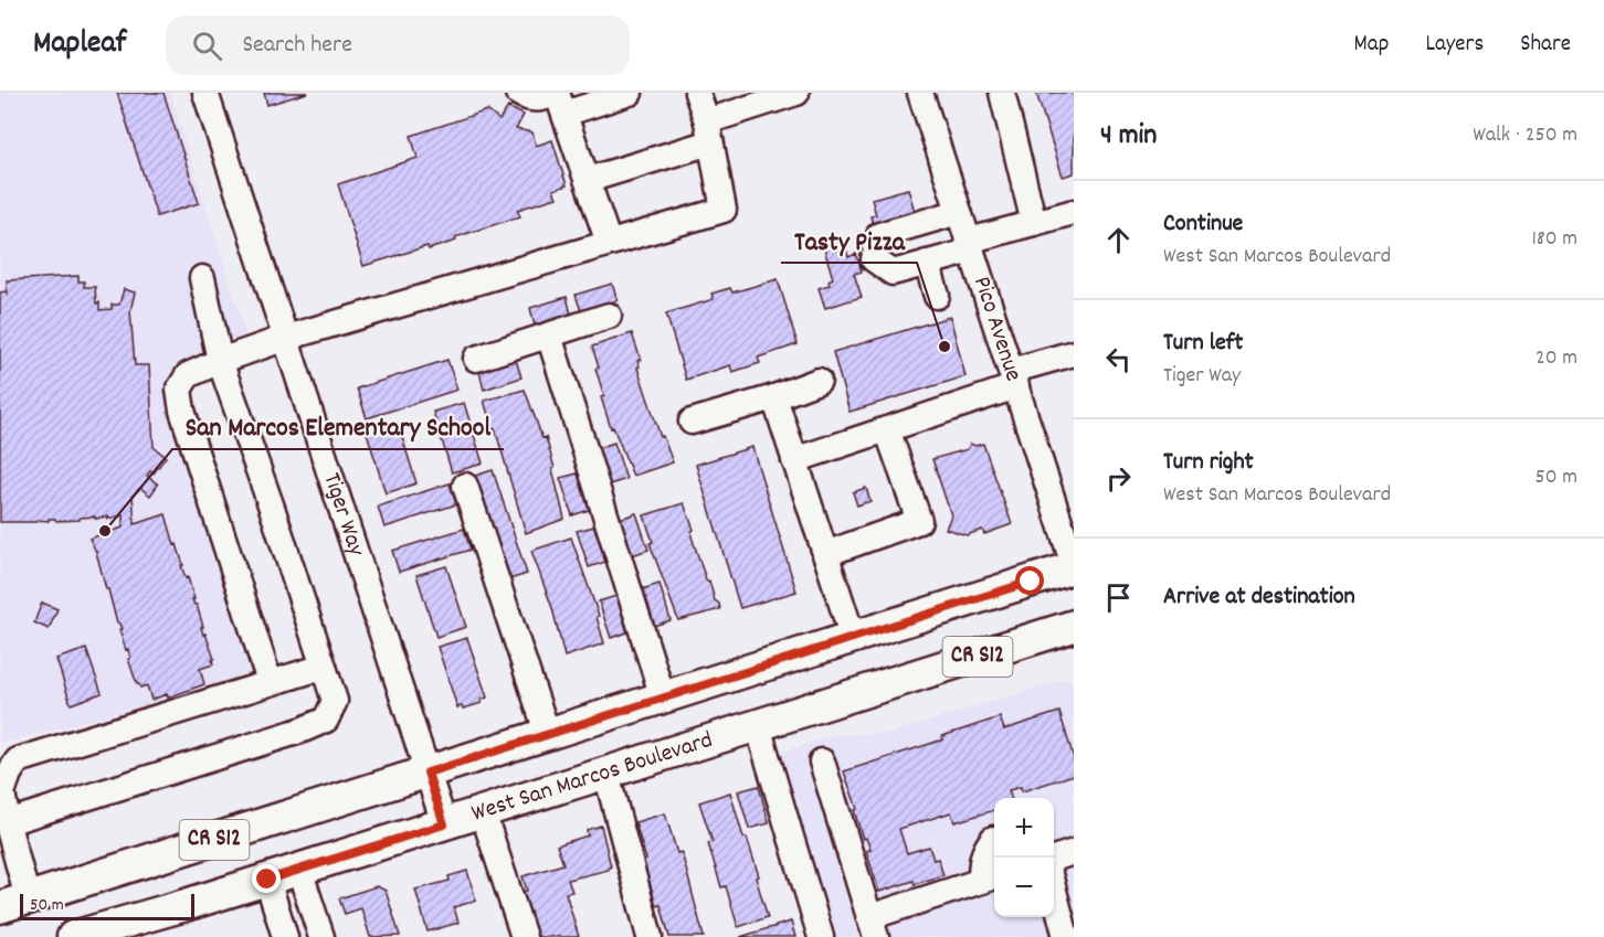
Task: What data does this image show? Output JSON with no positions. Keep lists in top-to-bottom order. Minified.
{"streets":{"main road":["CR S12","West San Marcos Boulevard"],"street":["Pico Avenue","Tiger Way"]},"crossings":[["Pico Avenue","CR S12"],["Tiger Way","CR S12"],["Tiger Way","West San Marcos Boulevard"]],"places":["Tasty Pizza","San Marcos Elementary School"],"scale_bar":"50 m","page":{"header":"Mapleaf","search":"Search here","nav":["Map","Layers","Share"],"heading":["4 min","Walk · 250 m"],"list":[["Continue","West San Marcos Boulevard","180 m"],["Turn left","Tiger Way","20 m"],["Turn right","West San Marcos Boulevard","50 m"],"Arrive at destination"],"map_buttons":["+","−"],"scale":"50 m"}}
